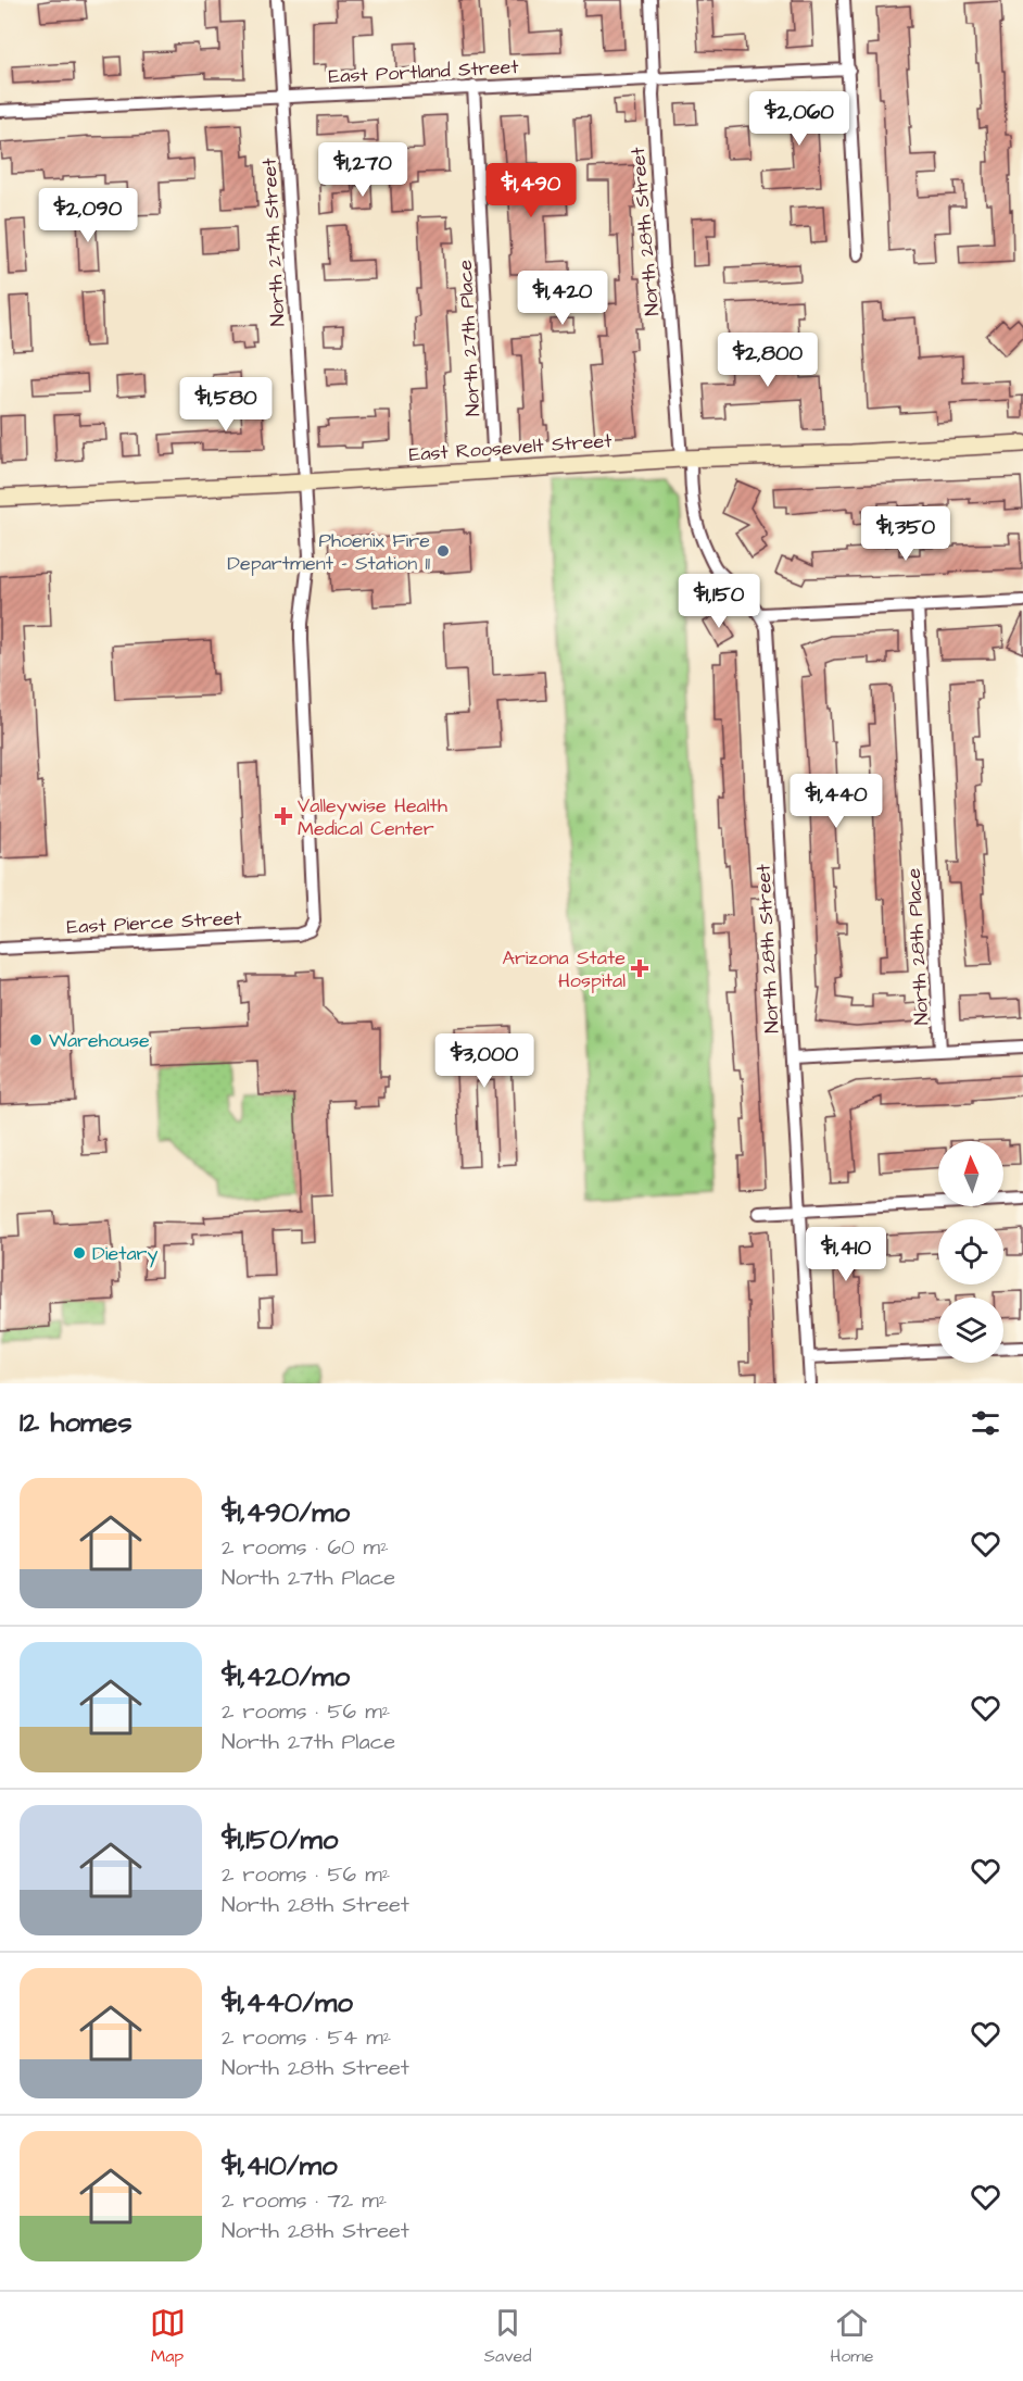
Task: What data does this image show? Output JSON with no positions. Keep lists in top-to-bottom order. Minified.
{"streets":{"street":["East Portland Street","North 28th Street","North 27th Street","North 27th Place","East Roosevelt Street","East Pierce Street","North 28th Place"]},"crossings":[["East Portland Street","North 28th Street"],["East Portland Street","North 27th Street"],["East Portland Street","North 27th Place"],["North 28th Street","East Roosevelt Street"],["North 27th Street","East Roosevelt Street"],["North 27th Street","East Pierce Street"],["North 27th Place","East Roosevelt Street"]],"places":{"other":["Phoenix Fire Department - Station 11","Warehouse","Dietary"],"health":["Valleywise Health Medical Center","Arizona State Hospital"]},"north":"top","page":{"price":["$2,060","$1,270","$1,490","$2,090","$1,420","$2,800","$1,580","$1,350","$1,150","$1,440","$3,000","$1,410"],"heading":"12 homes","list":[{"name":"$1,490/mo","note":"2 rooms · 60 m² · North 27th Place"},{"name":"$1,420/mo","note":"2 rooms · 56 m² · North 27th Place"},{"name":"$1,150/mo","note":"2 rooms · 56 m² · North 28th Street"},{"name":"$1,440/mo","note":"2 rooms · 54 m² · North 28th Street"},{"name":"$1,410/mo","note":"2 rooms · 72 m² · North 28th Street"}],"tabs":["Map","Saved","Home"]}}
